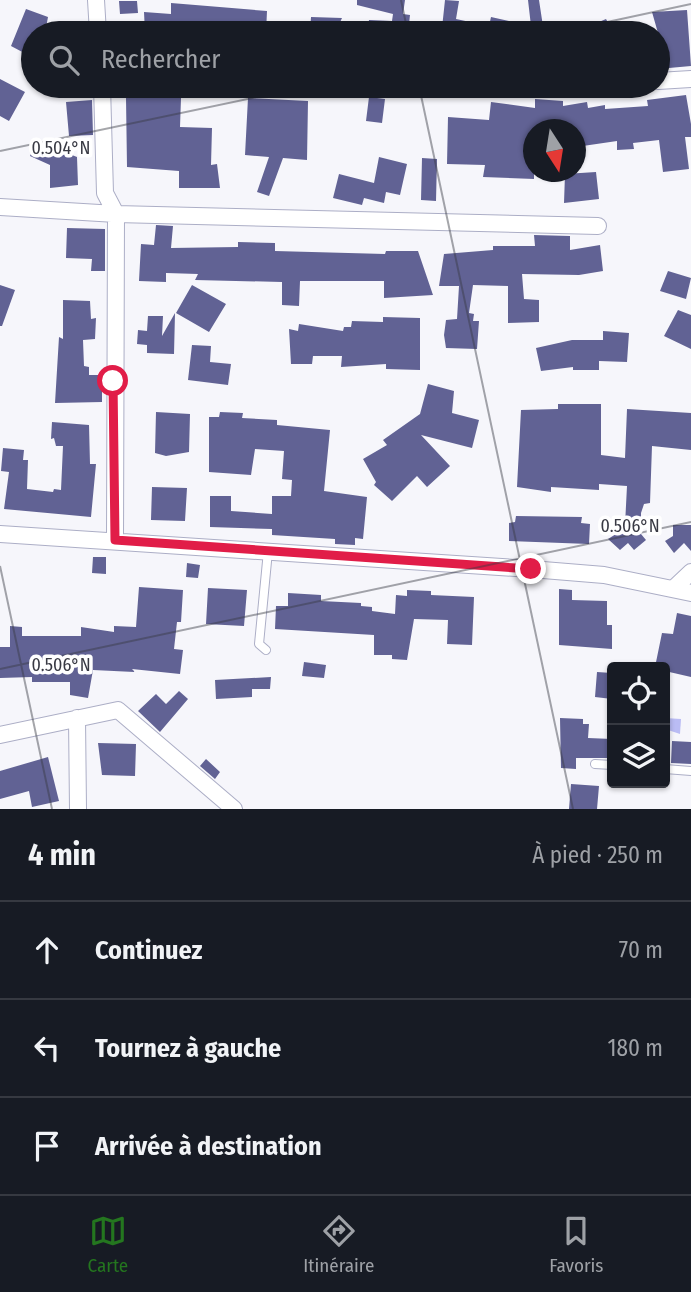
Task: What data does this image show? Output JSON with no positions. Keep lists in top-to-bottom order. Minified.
{"north":"bottom","page":{"search":"Rechercher","heading":["4 min","À pied · 250 m"],"list":[["Continuez","70 m"],["Tournez à gauche","180 m"],"Arrivée à destination"],"nav":["Carte","Itinéraire","Favoris"]},"coordinates":["0.504°N","0.506°N"]}
